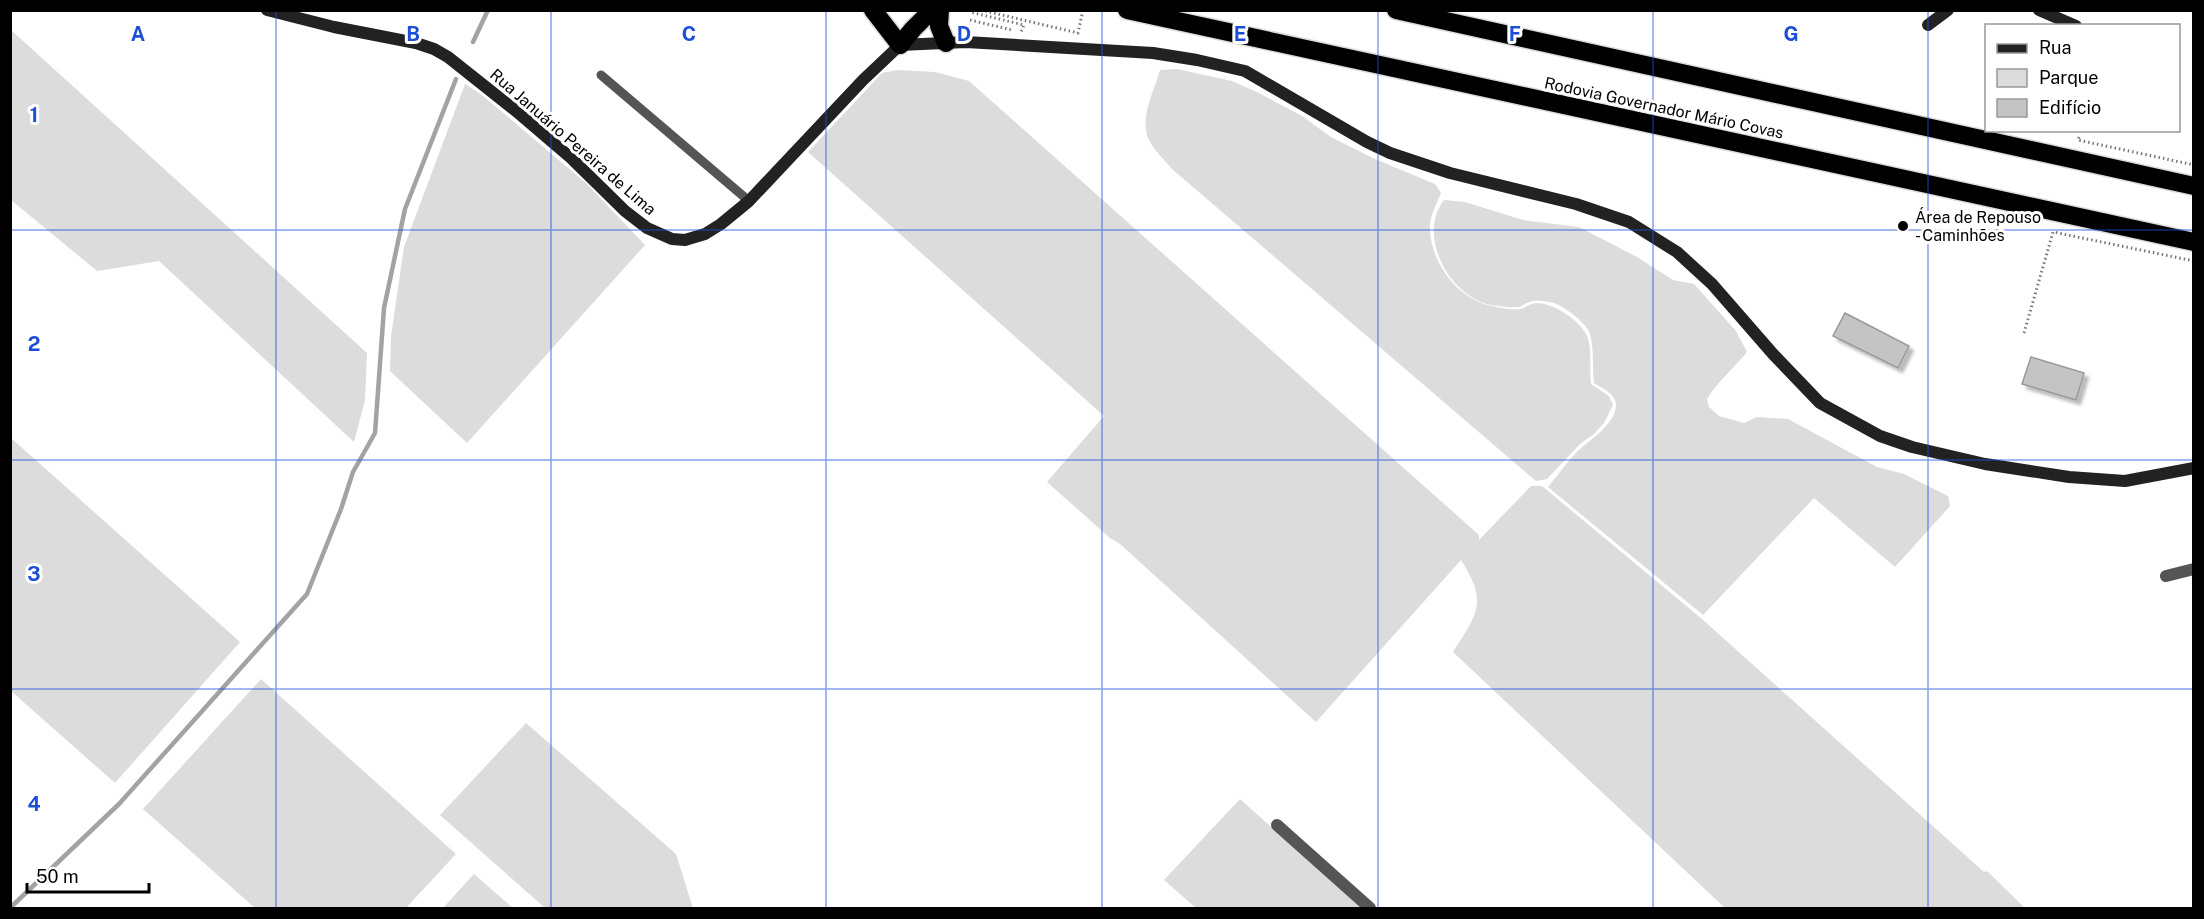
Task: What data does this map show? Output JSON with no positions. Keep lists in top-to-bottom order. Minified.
{"streets":{"highway":["Rodovia Governador Mário Covas"],"street":["Rua Januário Pereira de Lima"]},"places":["Área de Repouso - Caminhões"],"legend":["Rua","Parque","Edifício"],"scale_bar":"50 m","grid":{"columns":["A","B","C","D","E","F","G"],"rows":["1","2","3","4"]}}
